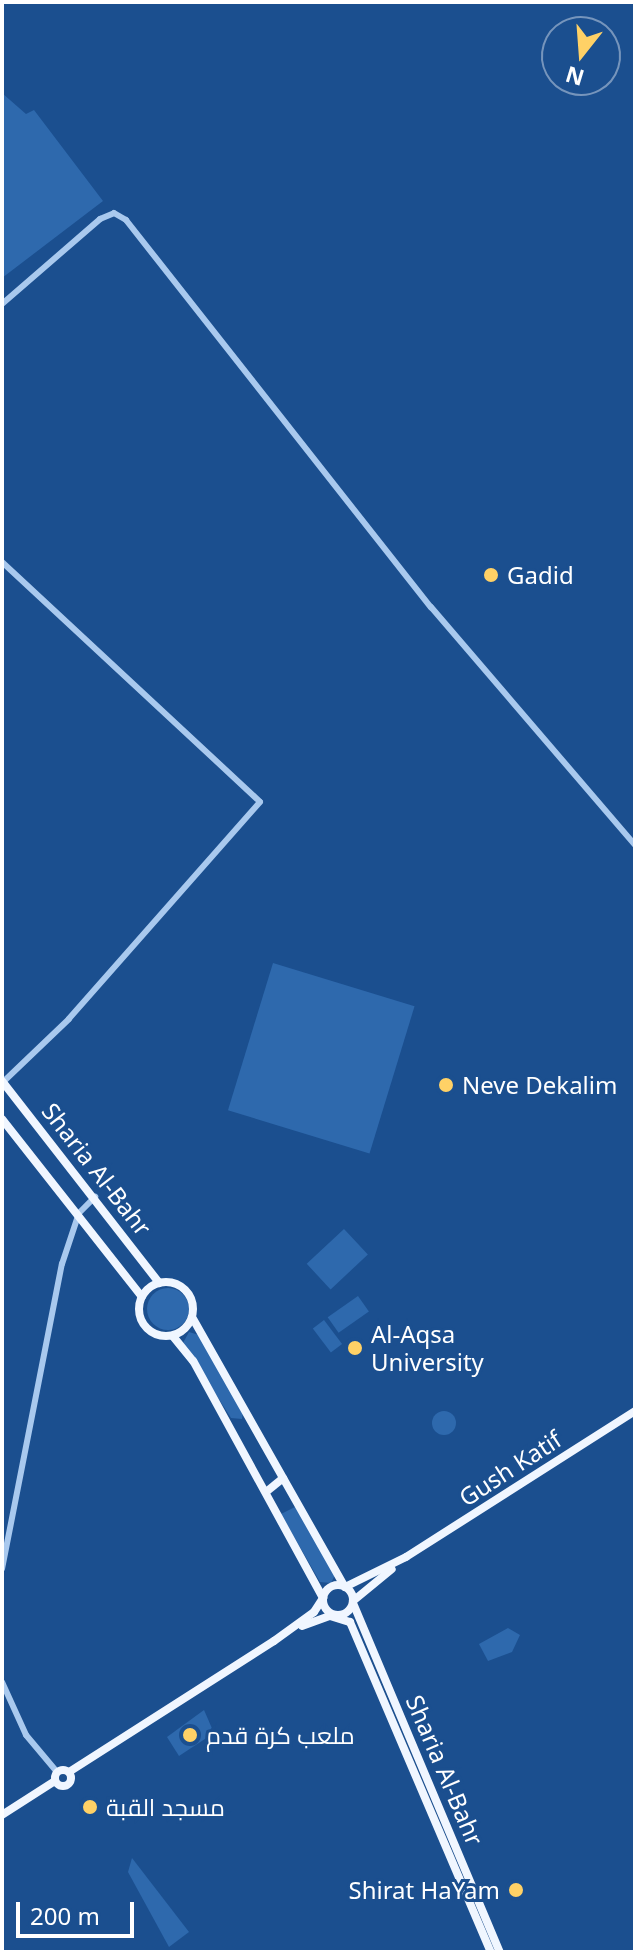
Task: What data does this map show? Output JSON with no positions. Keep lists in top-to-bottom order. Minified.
{"streets":{"main road":["Sharia Al-Bahr","Gush Katif"]},"crossings":[["Sharia Al-Bahr","Gush Katif"]],"places":["Gadid","Neve Dekalim","Al-Aqsa University","ملعب كرة قدم","مسجد القبة","Shirat HaYam"],"scale_bar":"200 m","north":"bottom"}
